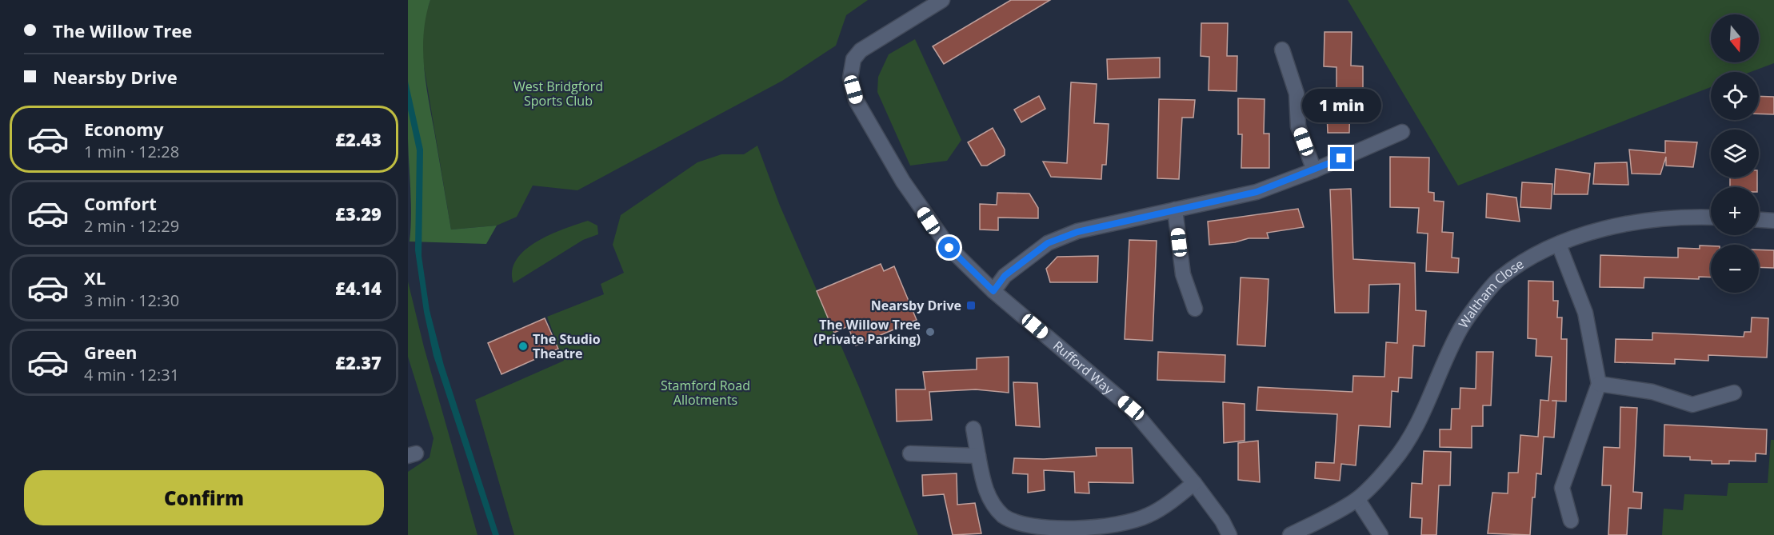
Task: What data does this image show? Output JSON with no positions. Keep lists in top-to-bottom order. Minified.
{"streets":{"street":["Waltham Close","Rufford Way"]},"parks":["West Bridgford Sports Club","Stamford Road Allotments"],"places":{"transit":["Nearsby Drive"],"other":["The Willow Tree (Private Parking)","The Studio Theatre"]},"north":"bottom","page":{"banner":["The Willow Tree","Nearsby Drive"],"map_buttons":["+","−"],"bubble":"1 min","list":[{"name":"Economy","note":"1 min · 12:28","value":"£2.43"},{"name":"Comfort","note":"2 min · 12:29","value":"£3.29"},{"name":"XL","note":"3 min · 12:30","value":"£4.14"},{"name":"Green","note":"4 min · 12:31","value":"£2.37"}],"buttons":"Confirm"}}
